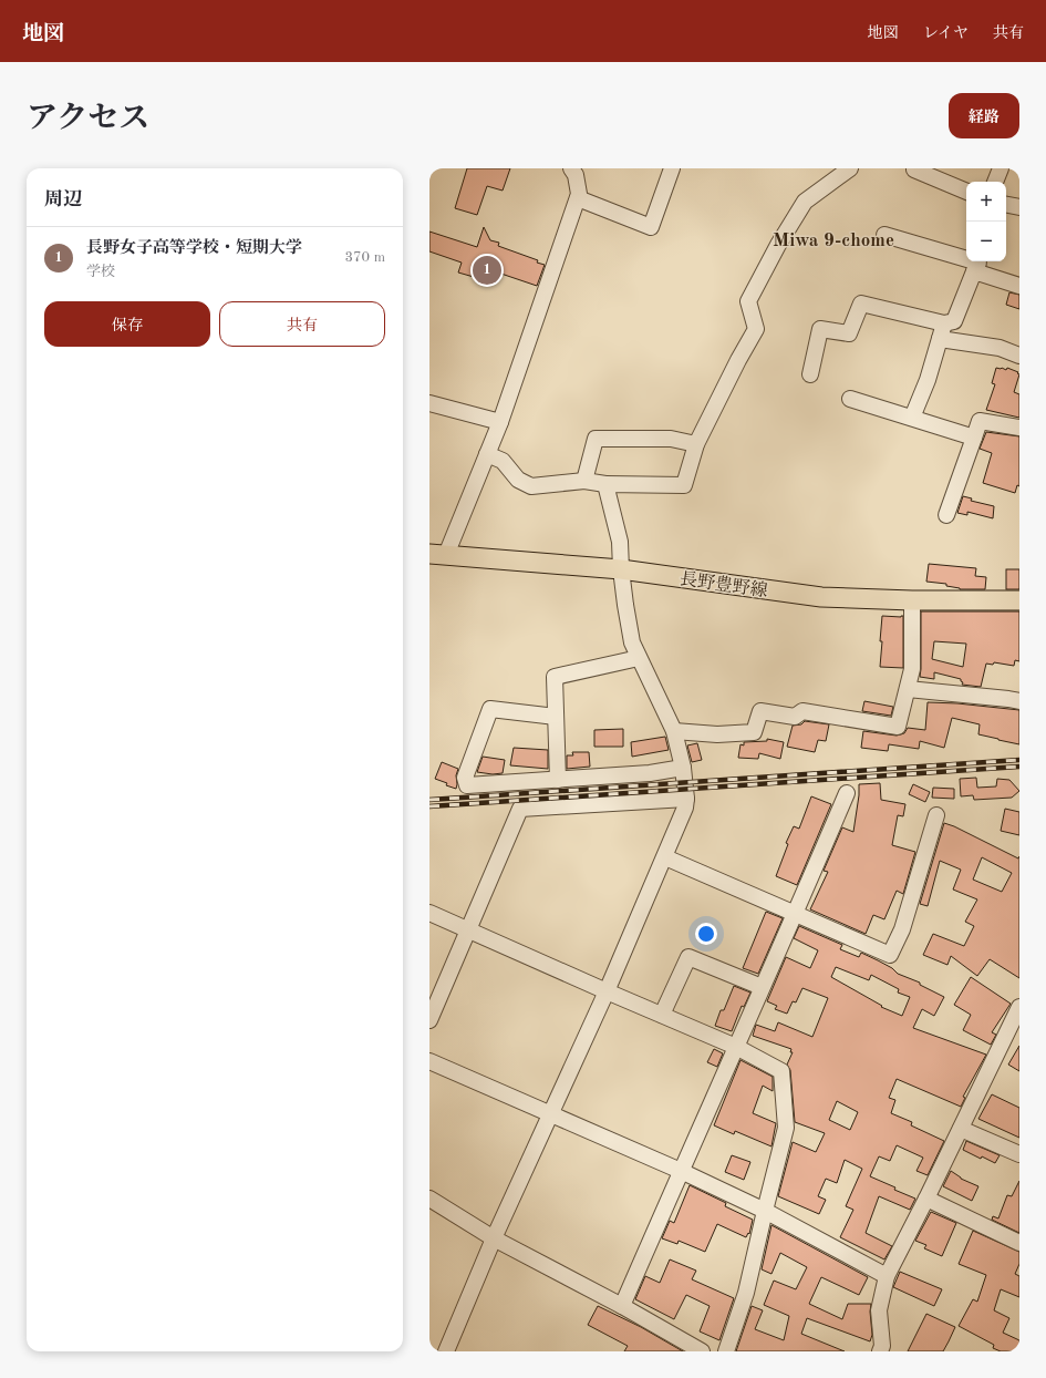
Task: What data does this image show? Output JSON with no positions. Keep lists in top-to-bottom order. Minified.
{"streets":{"main road":["長野豊野線"]},"districts":["Miwa 9-chome"],"page":{"header":"地図","nav":["地図","レイヤ","共有"],"title":"アクセス","buttons":["経路",["保存","共有"]],"heading":"周辺","map_buttons":["+","−"],"list":[{"mark":"1","name":"長野女子高等学校・短期大学","note":"学校","value":"370 m"}],"pins":"1"}}
